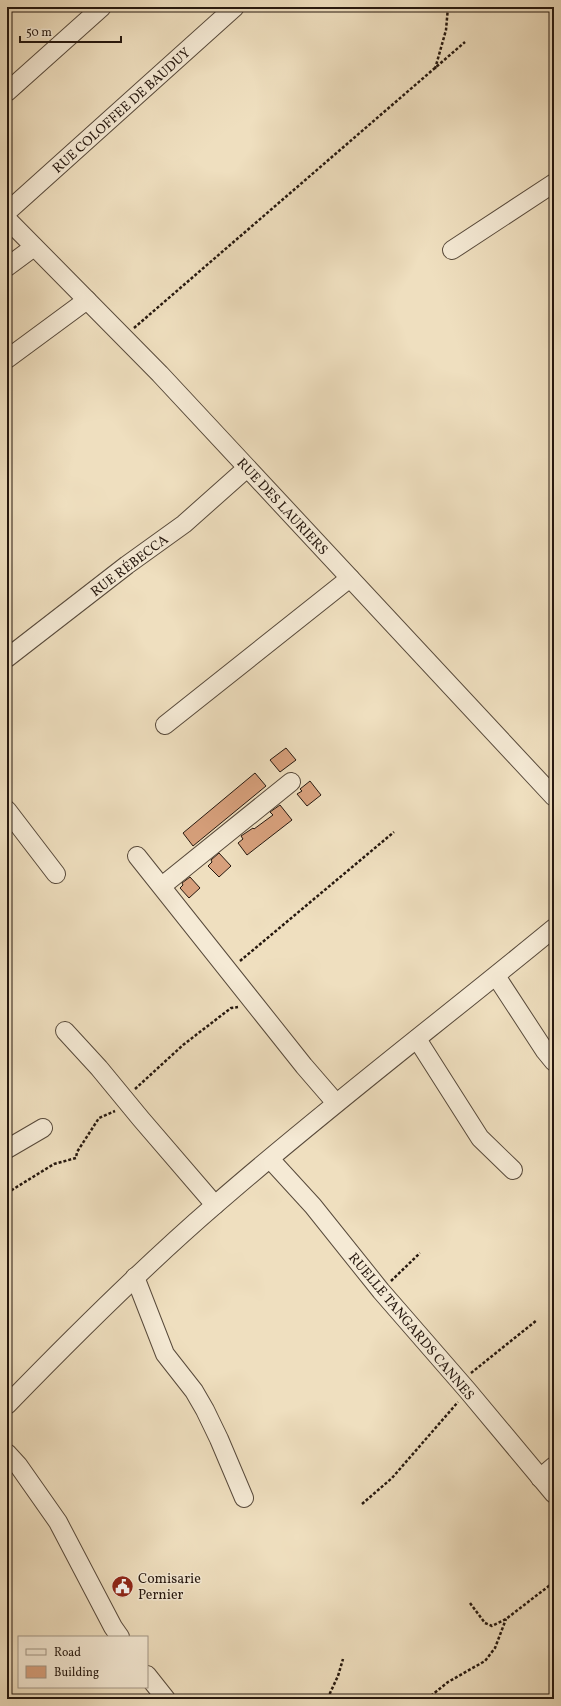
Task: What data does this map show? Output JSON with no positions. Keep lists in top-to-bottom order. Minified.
{"streets":{"street":["RUE COLOFFEE DE BAUDUY","RUE DES LAURIERS","RUE RÉBECCA","RUELLE TANGARDS CANNES"]},"crossings":[["RUE DES LAURIERS","RUE RÉBECCA"]],"places":{"public building":["Comisarie Pernier"]},"legend":["Road","Building"],"scale_bar":"50 m"}
